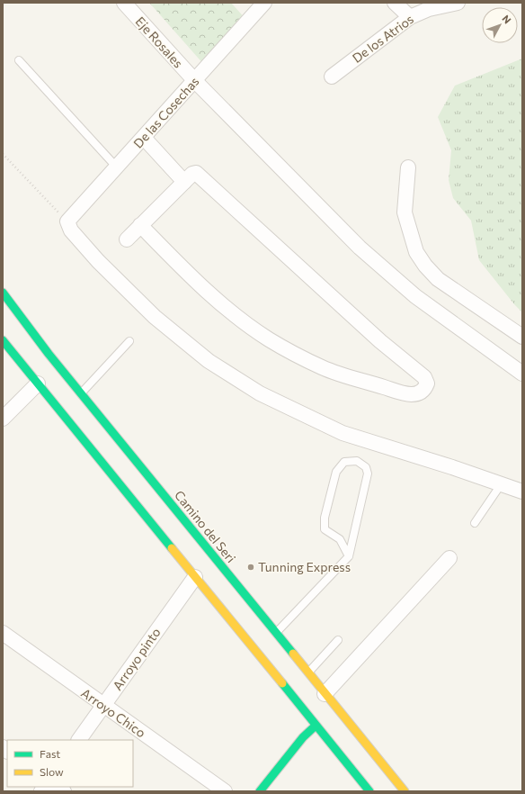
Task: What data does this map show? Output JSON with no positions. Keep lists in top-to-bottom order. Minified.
{"streets":{"main road":["Camino del Seri"],"street":["De los Atrios","Eje Rosales","De las Cosechas","Arroyo pinto","Arroyo Chico"]},"crossings":[["Eje Rosales","De las Cosechas"],["Arroyo pinto","Arroyo Chico"]],"places":["Tunning Express"],"legend":["Fast","Slow"],"north":"top right"}
